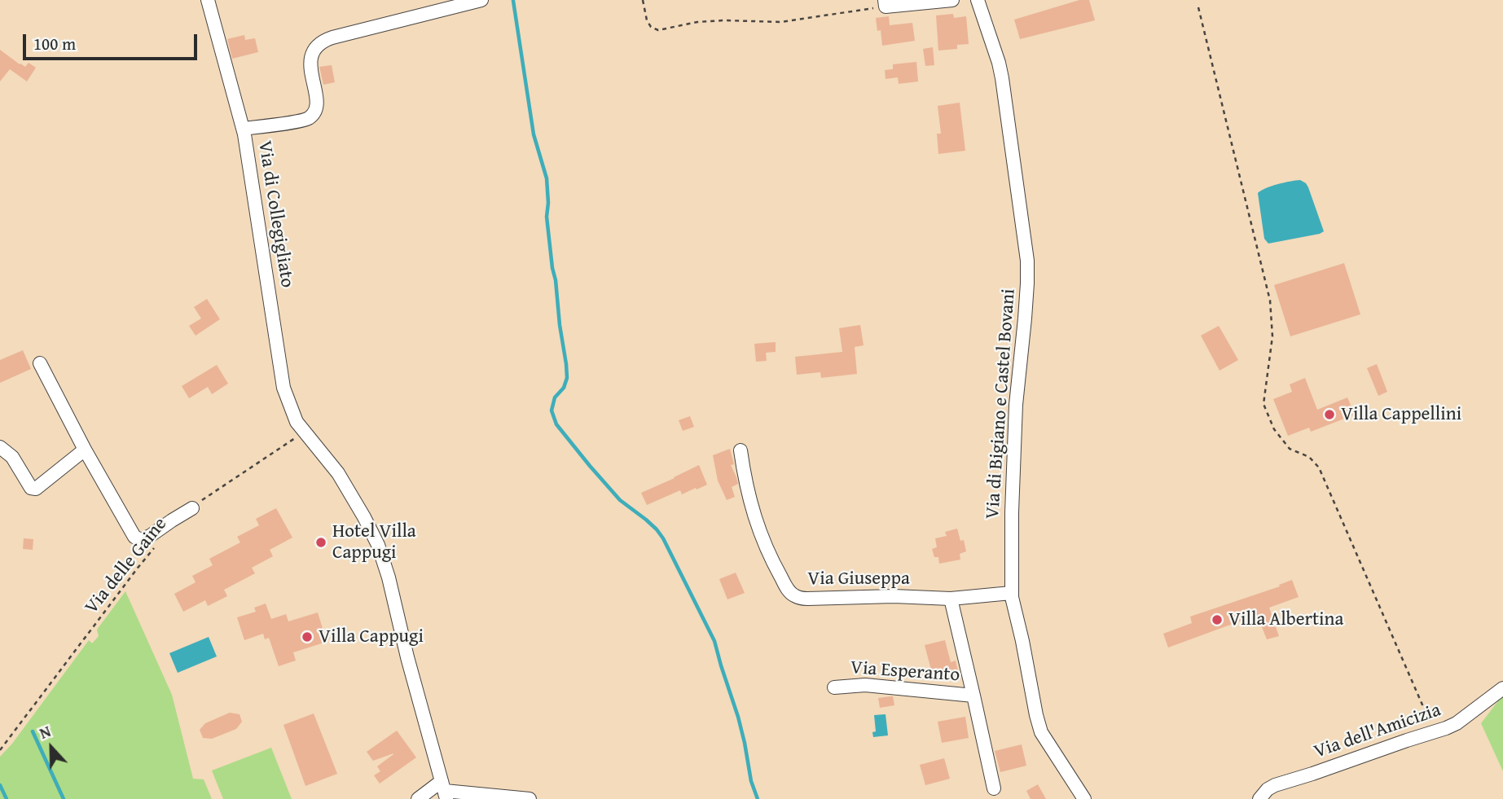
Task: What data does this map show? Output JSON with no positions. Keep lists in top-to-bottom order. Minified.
{"streets":{"street":["Via di Collegigliato","Via di Bigiano e Castel Bovani","Via Giuseppa","Via Esperanto","Via dell'Amicizia"],"path":["Via delle Gaine"]},"crossings":[["Via di Bigiano e Castel Bovani","Via Giuseppa"],["Via Giuseppa","Via Esperanto"]],"places":["Villa Cappellini","Hotel Villa Cappugi","Villa Albertina","Villa Cappugi"],"scale_bar":"100 m","north":"top"}
